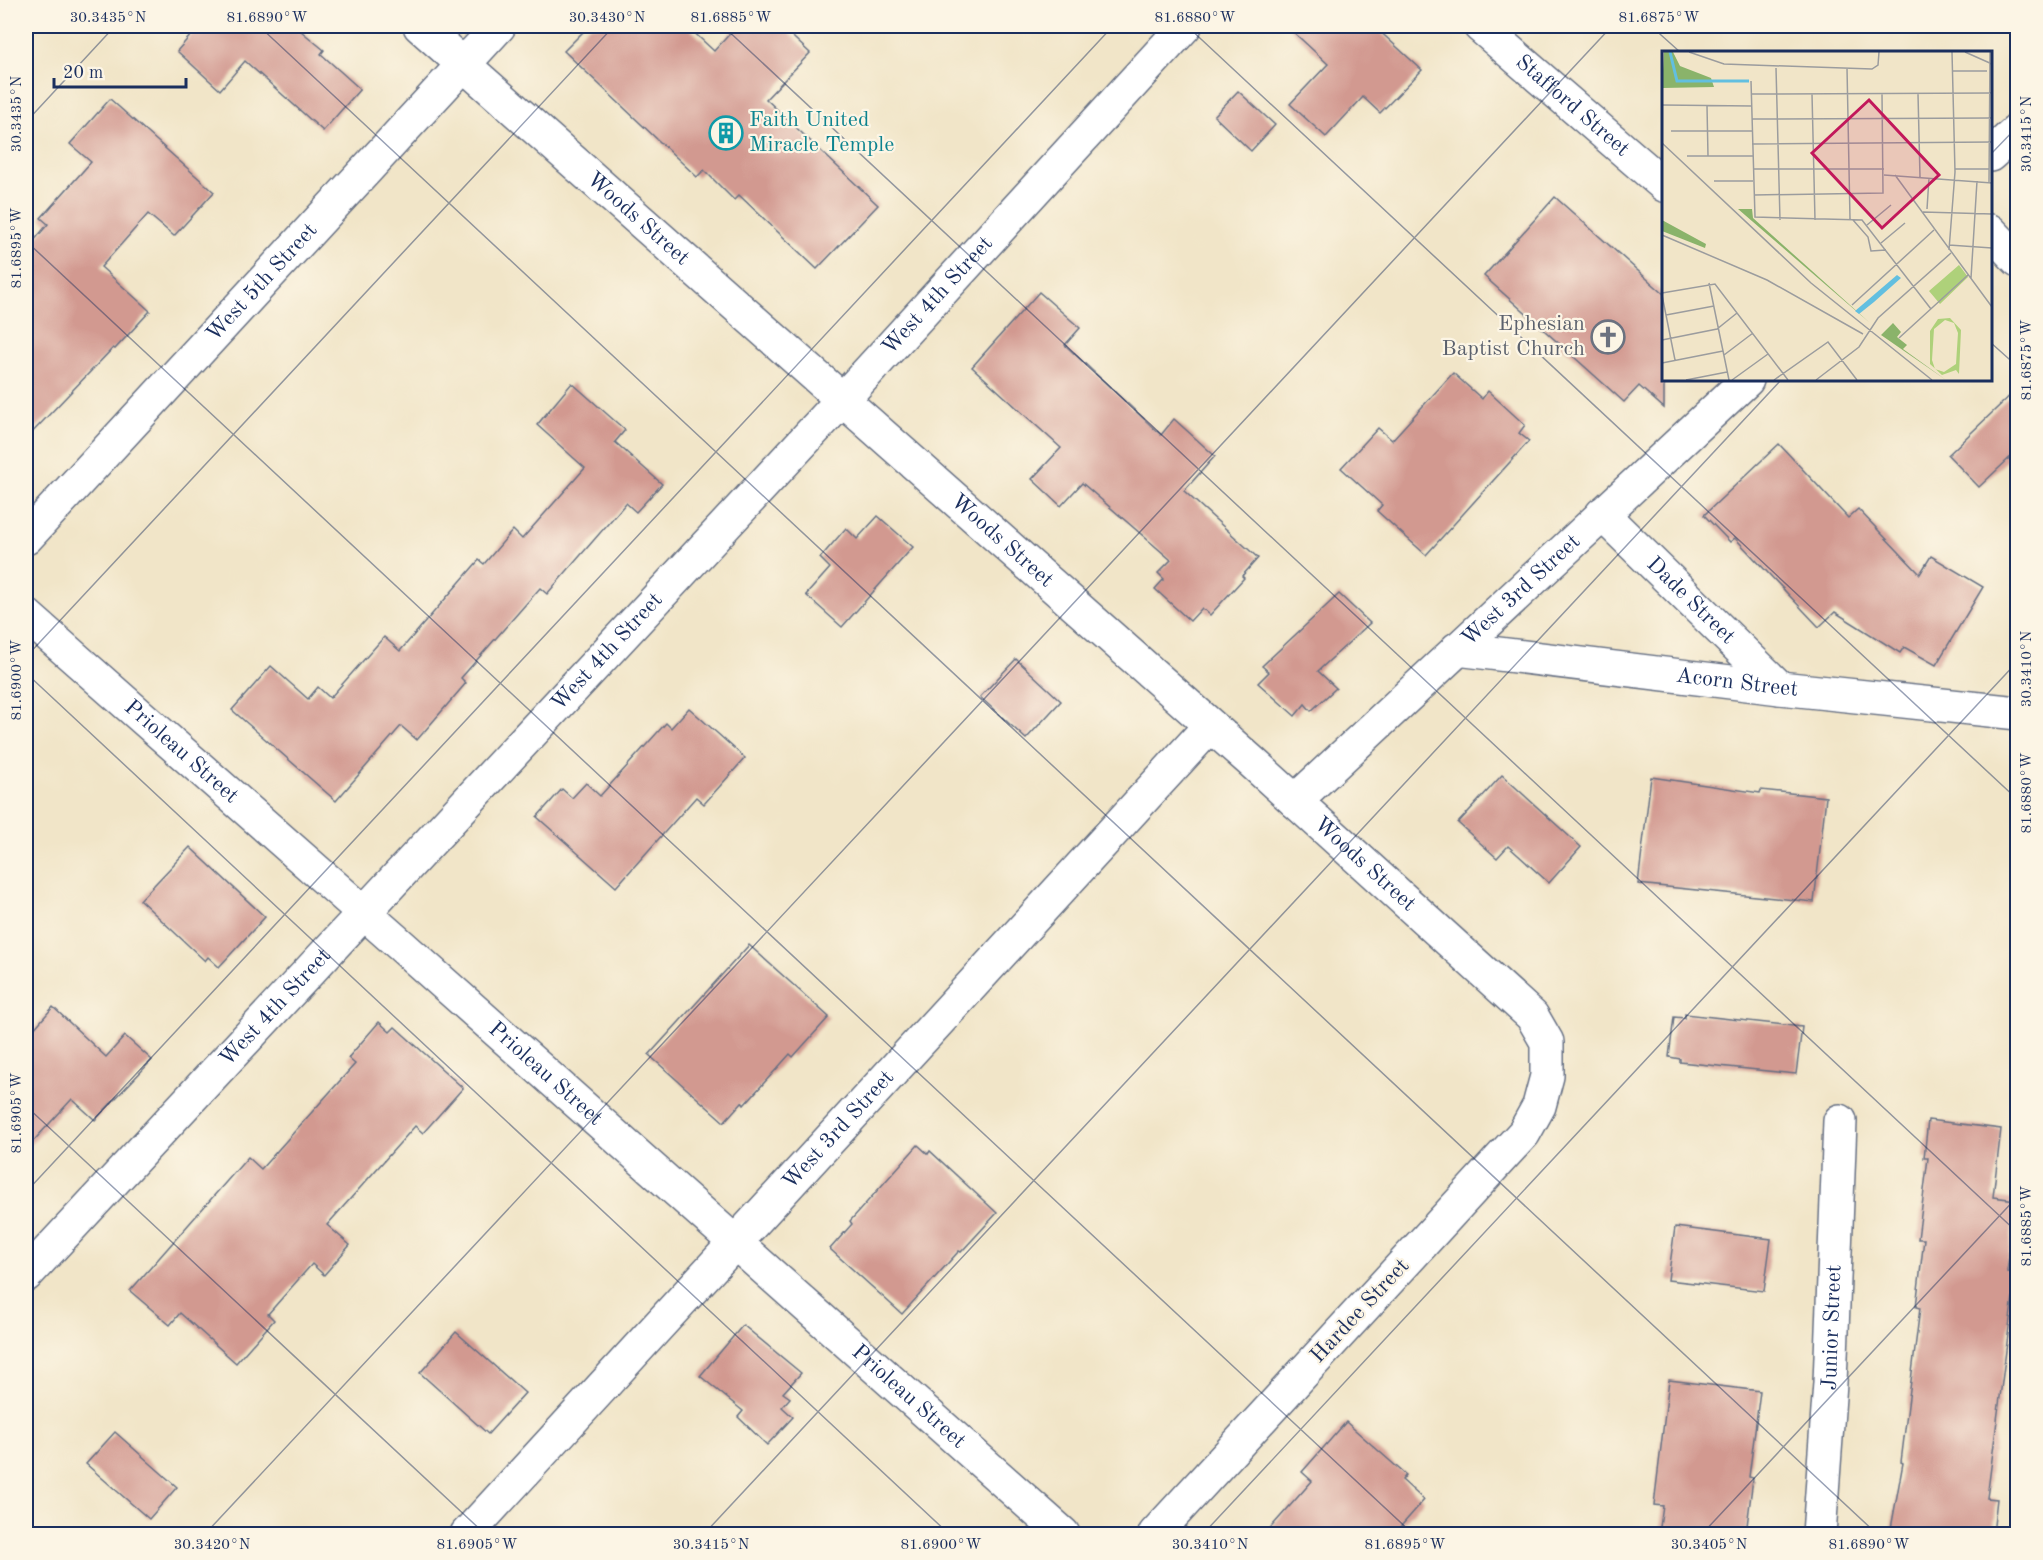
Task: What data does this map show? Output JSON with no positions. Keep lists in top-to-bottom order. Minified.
{"streets":{"street":["Stafford Street","Woods Street","West 5th Street","West 4th Street","West 3rd Street","Dade Street","Acorn Street","Prioleau Street","Hardee Street","Junior Street"]},"crossings":[["Woods Street","West 5th Street"],["Woods Street","West 4th Street"],["Woods Street","West 3rd Street"],["Woods Street","Hardee Street"],["West 4th Street","Prioleau Street"],["West 3rd Street","Dade Street"],["West 3rd Street","Acorn Street"],["West 3rd Street","Prioleau Street"],["Dade Street","Acorn Street"]],"places":{"building":["Faith United Miracle Temple"],"church":["Ephesian Baptist Church"]},"scale_bar":"20 m","coordinates":["30.3435°N","81.6890°W","30.3430°N","81.6885°W","81.6880°W","81.6875°W","30.3415°N","81.6895°W","30.3410°N","81.6900°W","81.6905°W","30.3420°N","30.3405°N"]}
